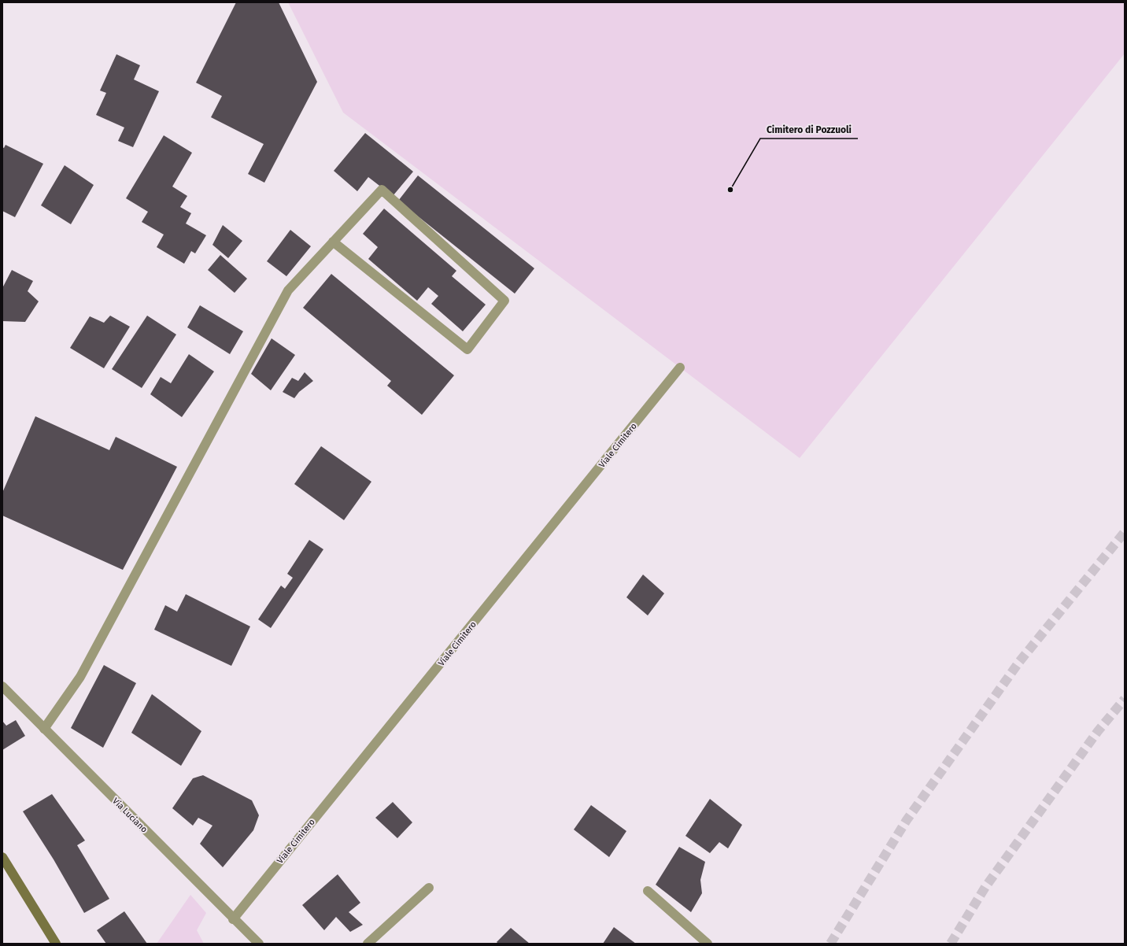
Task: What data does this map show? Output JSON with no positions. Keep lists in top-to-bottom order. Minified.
{"streets":{"street":["Viale Cimitero","Via Luciano"]},"crossings":[["Viale Cimitero","Via Luciano"]],"places":["Cimitero di Pozzuoli"]}
